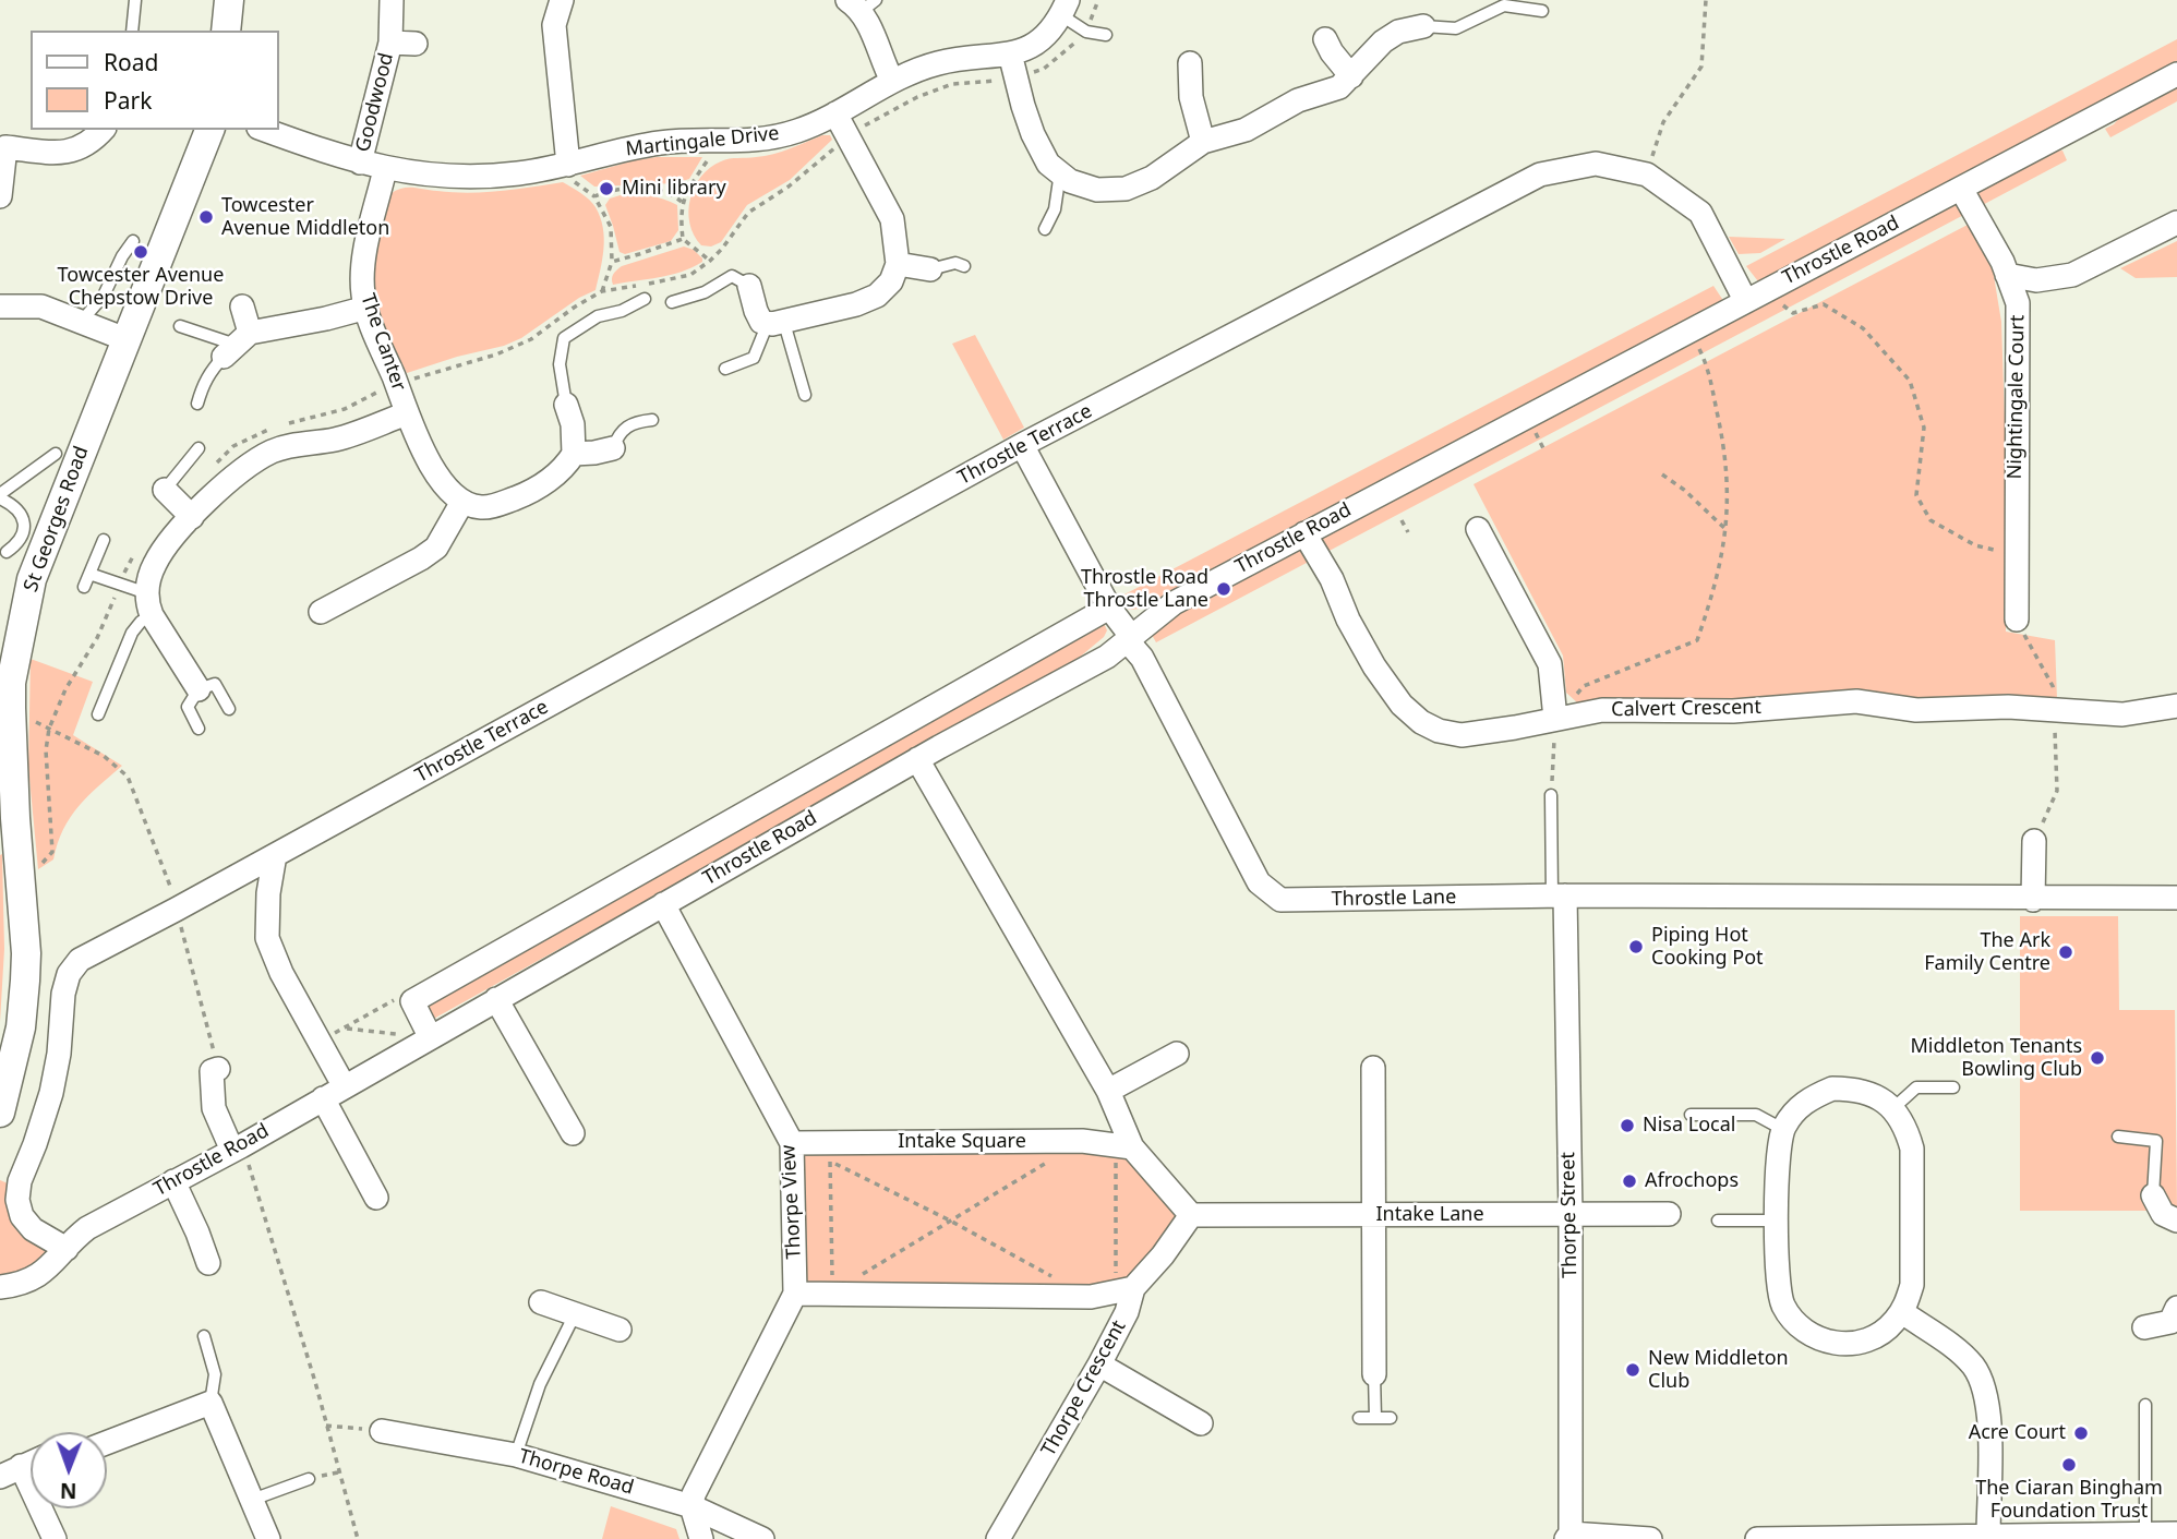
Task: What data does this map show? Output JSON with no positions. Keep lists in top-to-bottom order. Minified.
{"streets":{"street":["Goodwood","Martingale Drive","Throstle Road","The Canter","Nightingale Court","Throstle Terrace","St Georges Road","Calvert Crescent","Throstle Lane","Intake Square","Thorpe View","Intake Lane","Thorpe Street","Thorpe Crescent","Thorpe Road"]},"crossings":[["Goodwood","Martingale Drive"],["Martingale Drive","The Canter"],["Throstle Road","Nightingale Court"],["Throstle Road","Throstle Terrace"],["Throstle Road","Calvert Crescent"],["Throstle Road","Throstle Lane"],["Throstle Road","Thorpe View"],["Throstle Terrace","Throstle Lane"],["Throstle Lane","Thorpe Street"],["Intake Square","Thorpe View"],["Thorpe View","Thorpe Road"],["Intake Lane","Thorpe Street"],["Intake Lane","Thorpe Crescent"]],"places":["Mini library","Towcester Avenue Middleton","Towcester Avenue Chepstow Drive","Throstle Road Throstle Lane","Piping Hot Cooking Pot","The Ark Family Centre","Middleton Tenants Bowling Club","Nisa Local","Afrochops","New Middleton Club","Acre Court","The Ciaran Bingham Foundation Trust"],"legend":["Road","Park"],"north":"bottom"}
